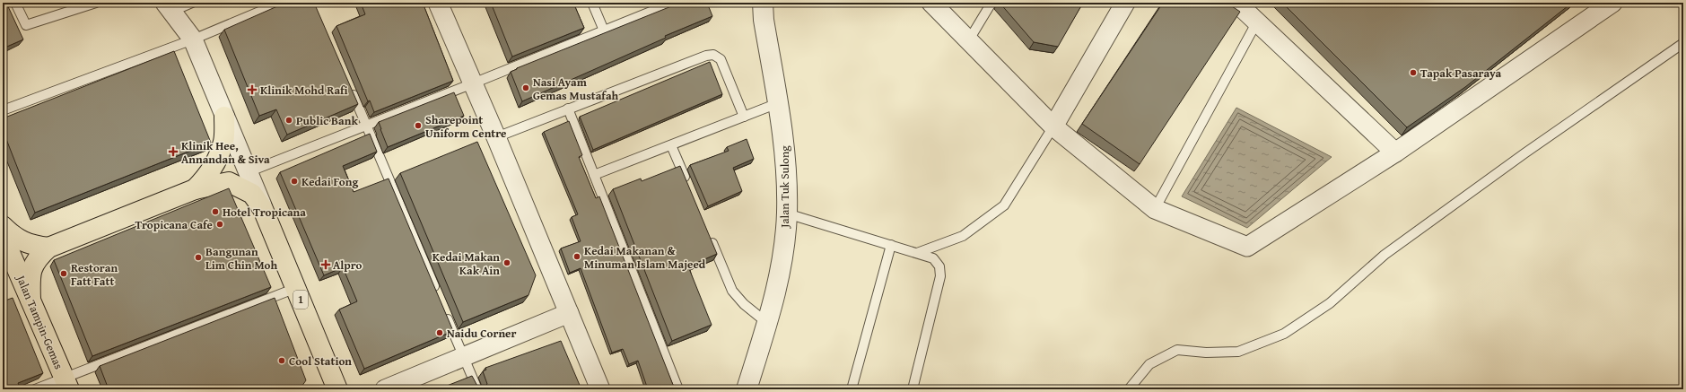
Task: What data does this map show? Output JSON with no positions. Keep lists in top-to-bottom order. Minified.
{"streets":{"highway":["1","Jalan Tampin-Gemas"],"street":["Jalan Tuk Sulong"]},"places":{"other":["Tapak Pasaraya","Nasi Ayam Gemas Mustafah","Public Bank","Sharepoint Uniform Centre","Kedai Fong","Hotel Tropicana","Tropicana Cafe","Kedai Makanan & Minuman Islam Majeed","Bangunan Lim Chin Moh","Kedai Makan Kak Ain","Restoran Fatt Fatt","Naidu Corner","Cool Station"],"health":["Klinik Mohd Rafi","Klinik Hee, Annandan & Siva","Alpro"]}}
